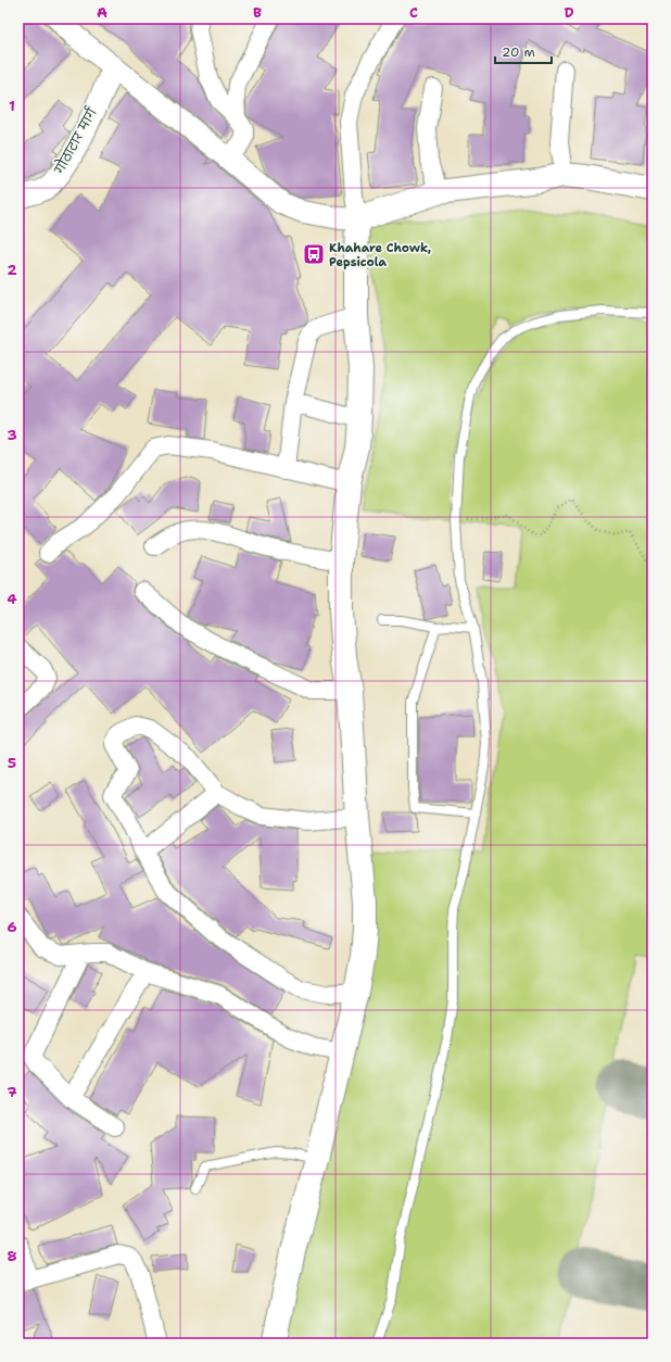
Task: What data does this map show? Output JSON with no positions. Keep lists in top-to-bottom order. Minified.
{"streets":{"street":["गोठाटार मार्ग"]},"places":{"bus stop":["Khahare Chowk, Pepsicola"]},"scale_bar":"20 m","grid":{"columns":["A","B","C","D"],"rows":["1","2","3","4","5","6","7","8"]}}
